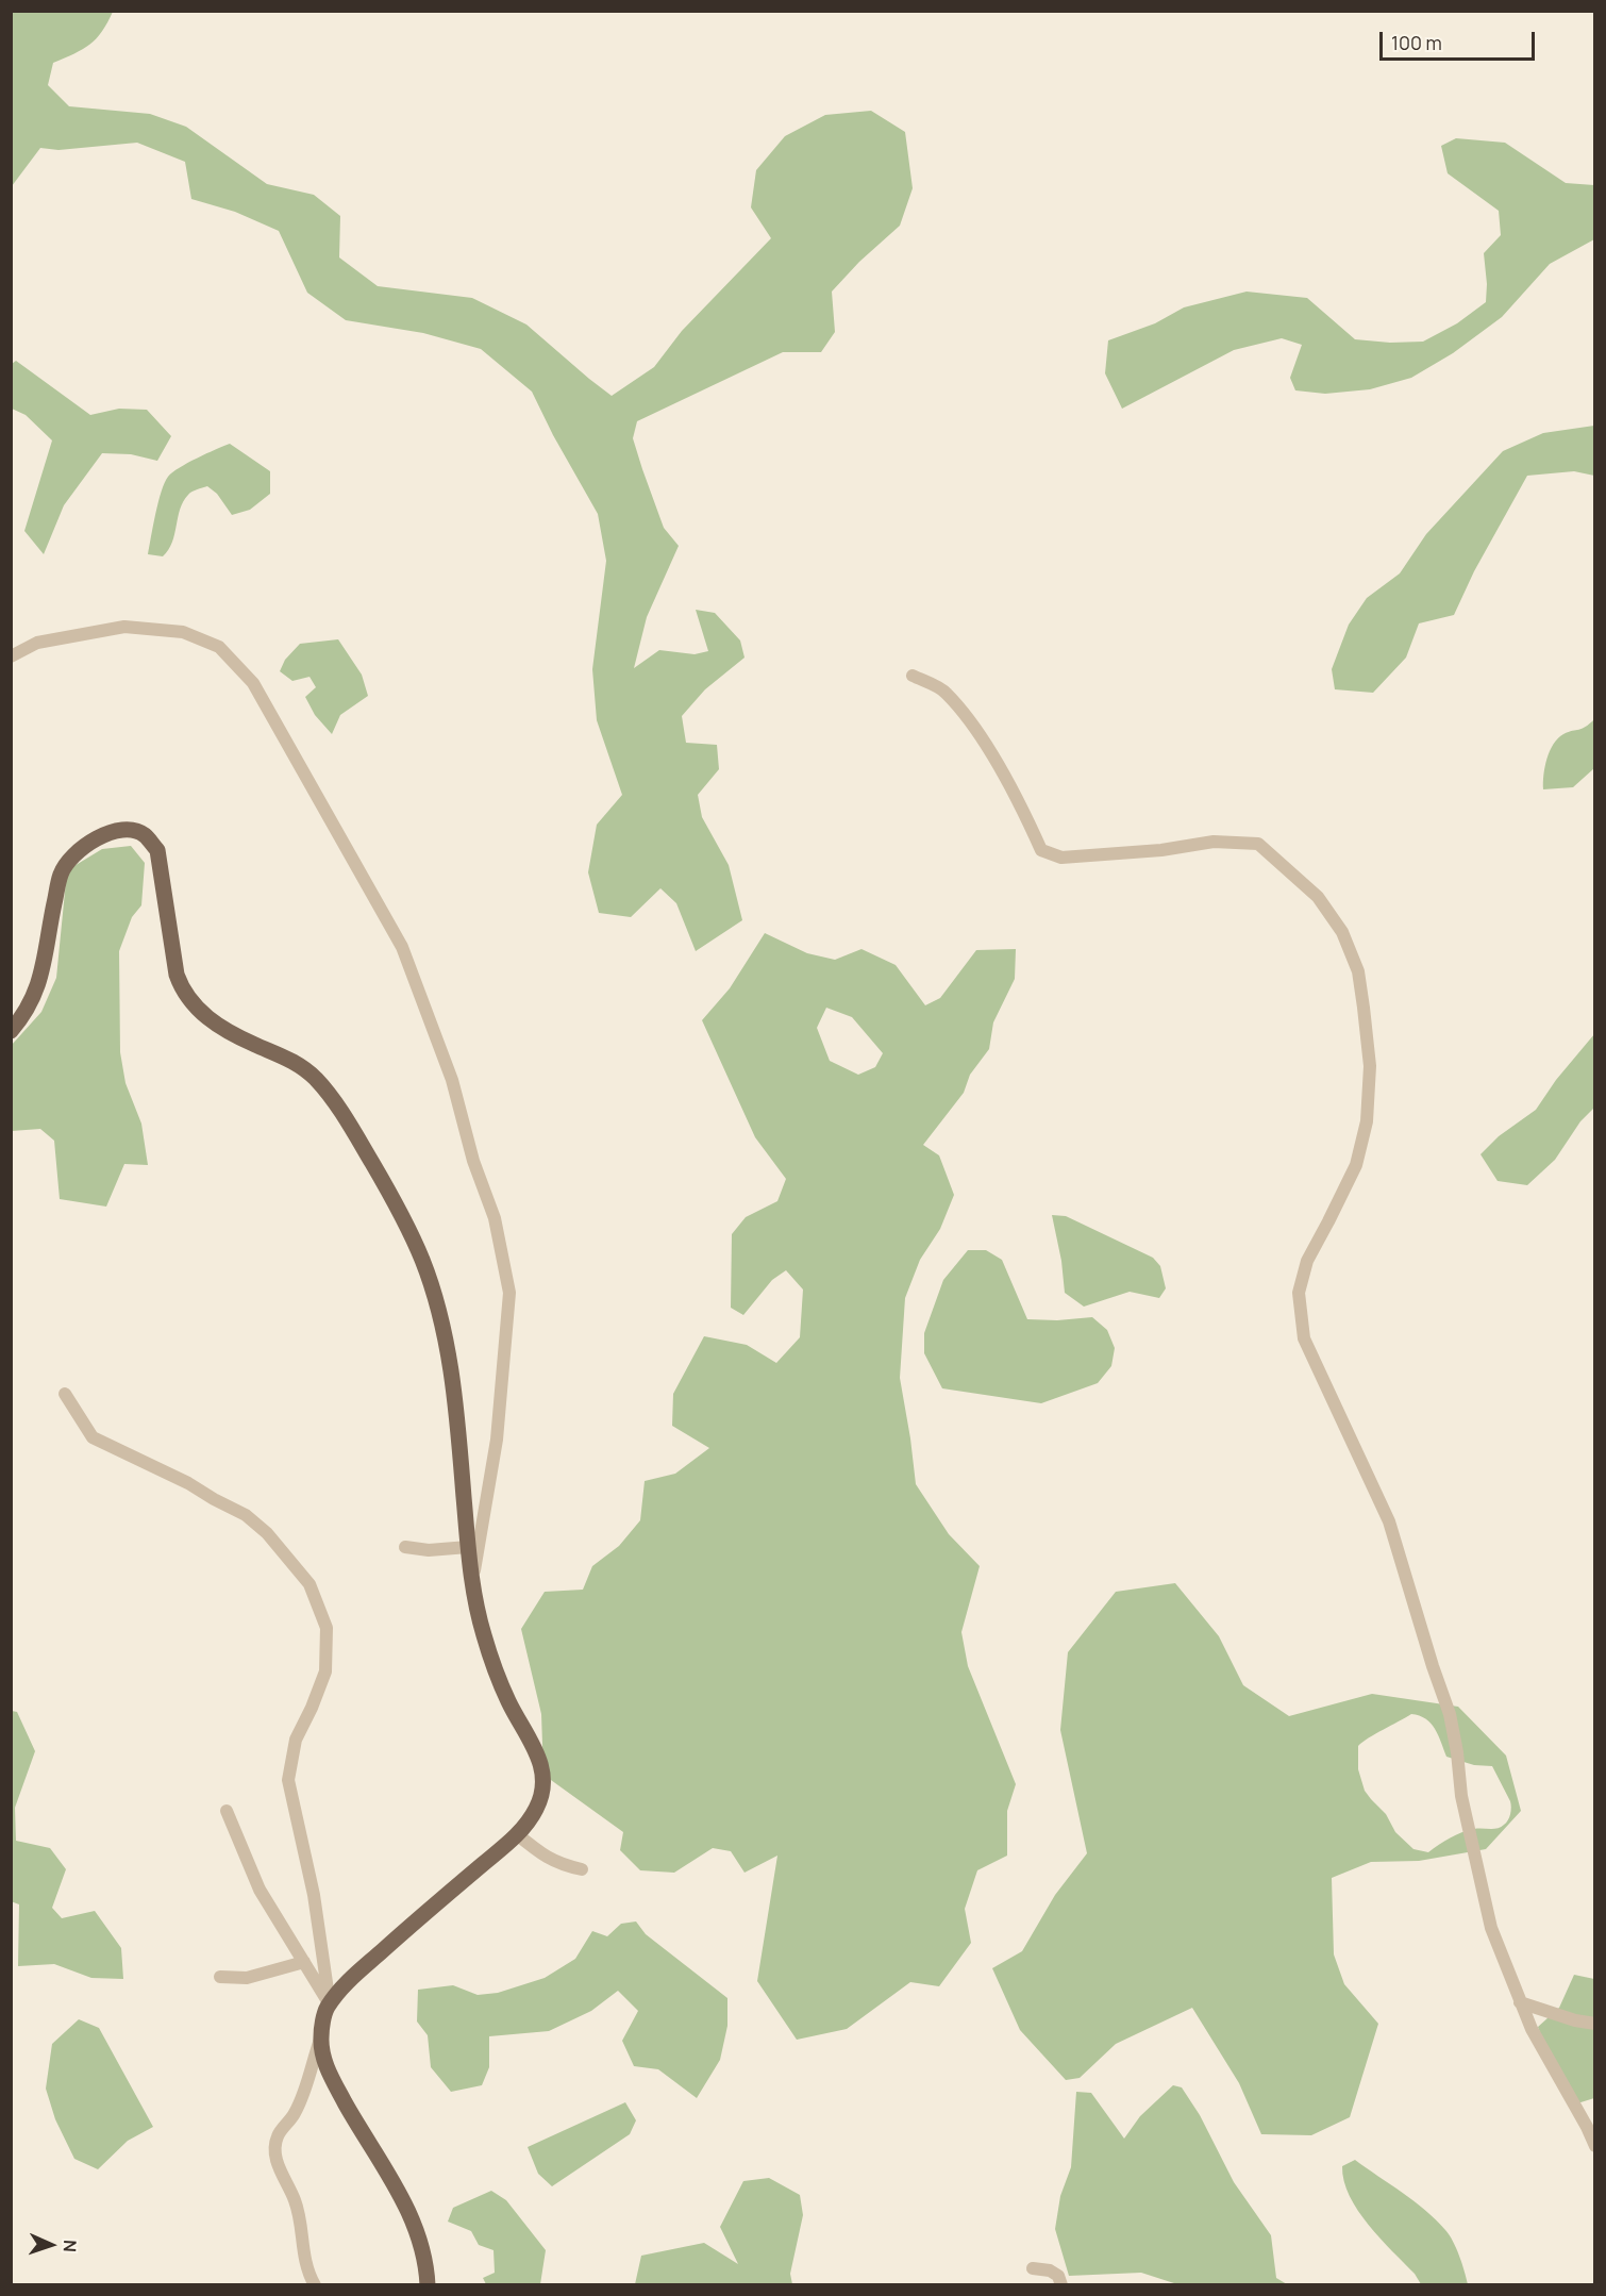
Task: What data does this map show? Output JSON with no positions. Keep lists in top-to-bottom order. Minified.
{"scale_bar":"100 m","north":"right"}
